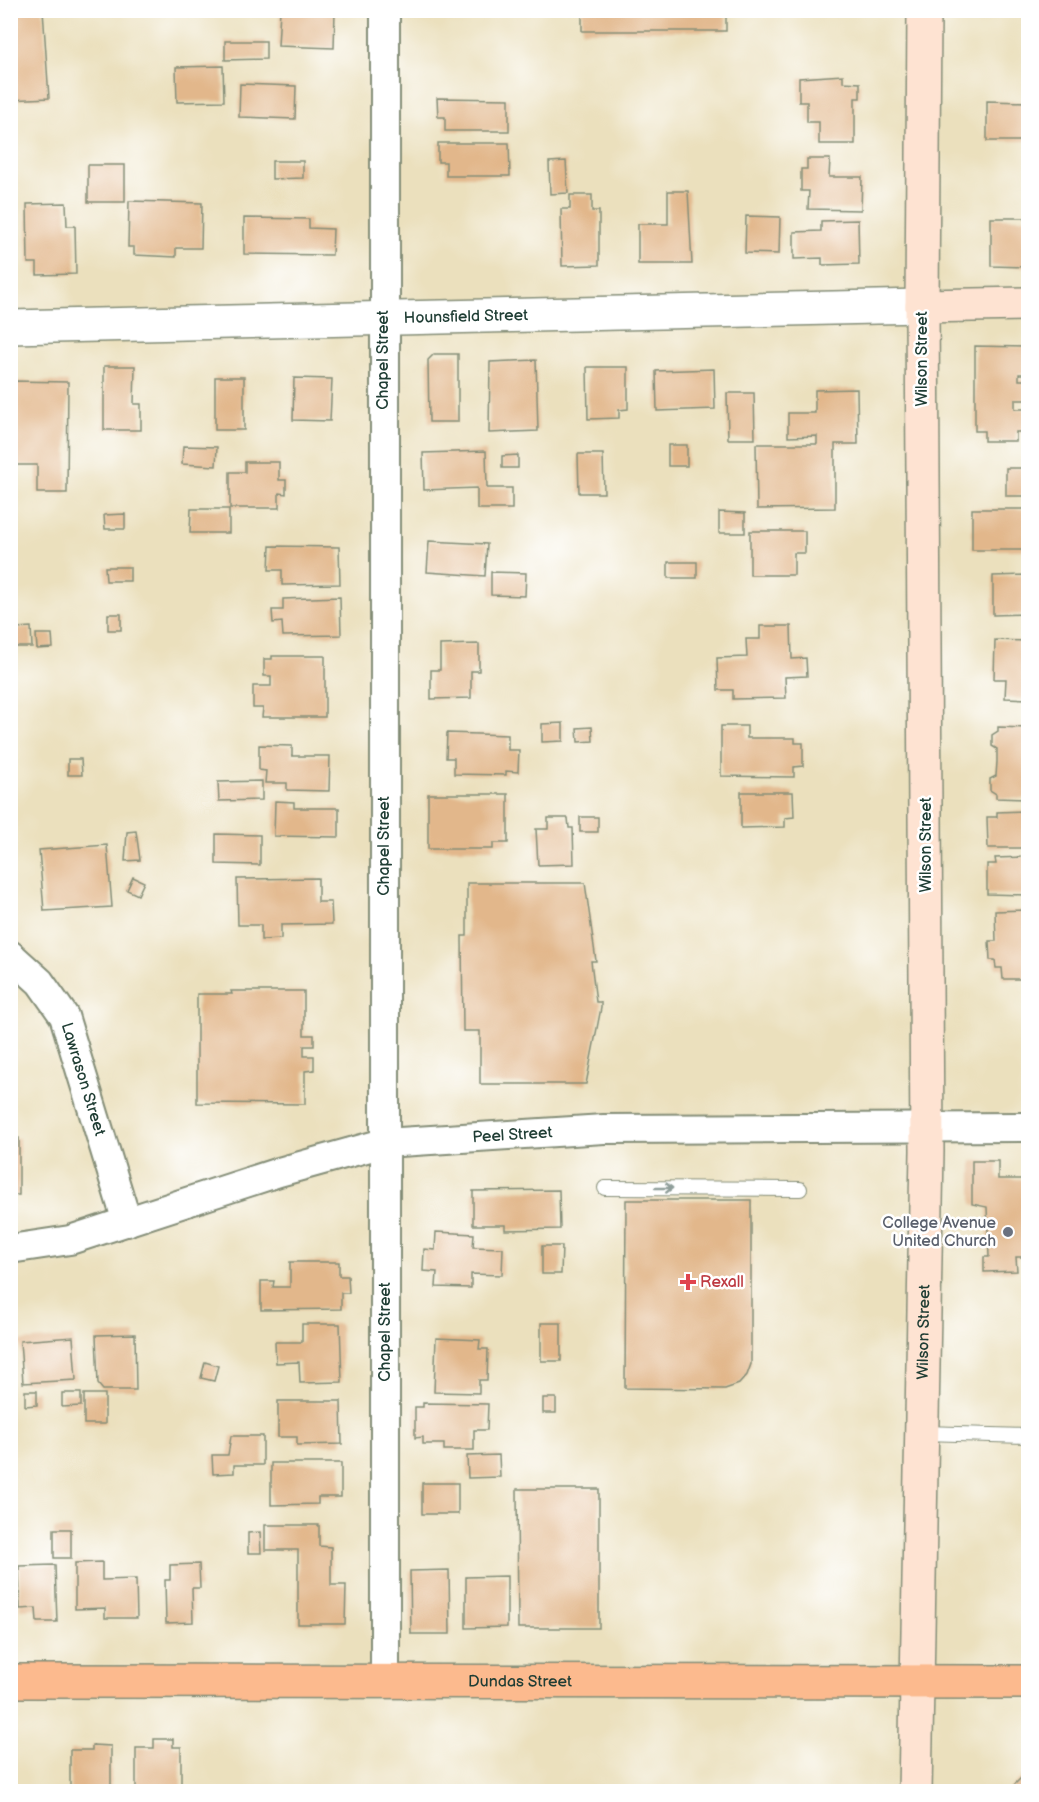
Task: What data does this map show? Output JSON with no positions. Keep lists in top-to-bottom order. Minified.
{"streets":{"main road":["Wilson Street","Dundas Street"],"street":["Hounsfield Street","Chapel Street","Lawrason Street","Peel Street"]},"crossings":[["Hounsfield Street","Wilson Street"],["Hounsfield Street","Chapel Street"],["Wilson Street","Peel Street"],["Wilson Street","Dundas Street"],["Chapel Street","Peel Street"],["Chapel Street","Dundas Street"],["Lawrason Street","Peel Street"]],"places":{"other":["College Avenue United Church"],"health":["Rexall"]}}
